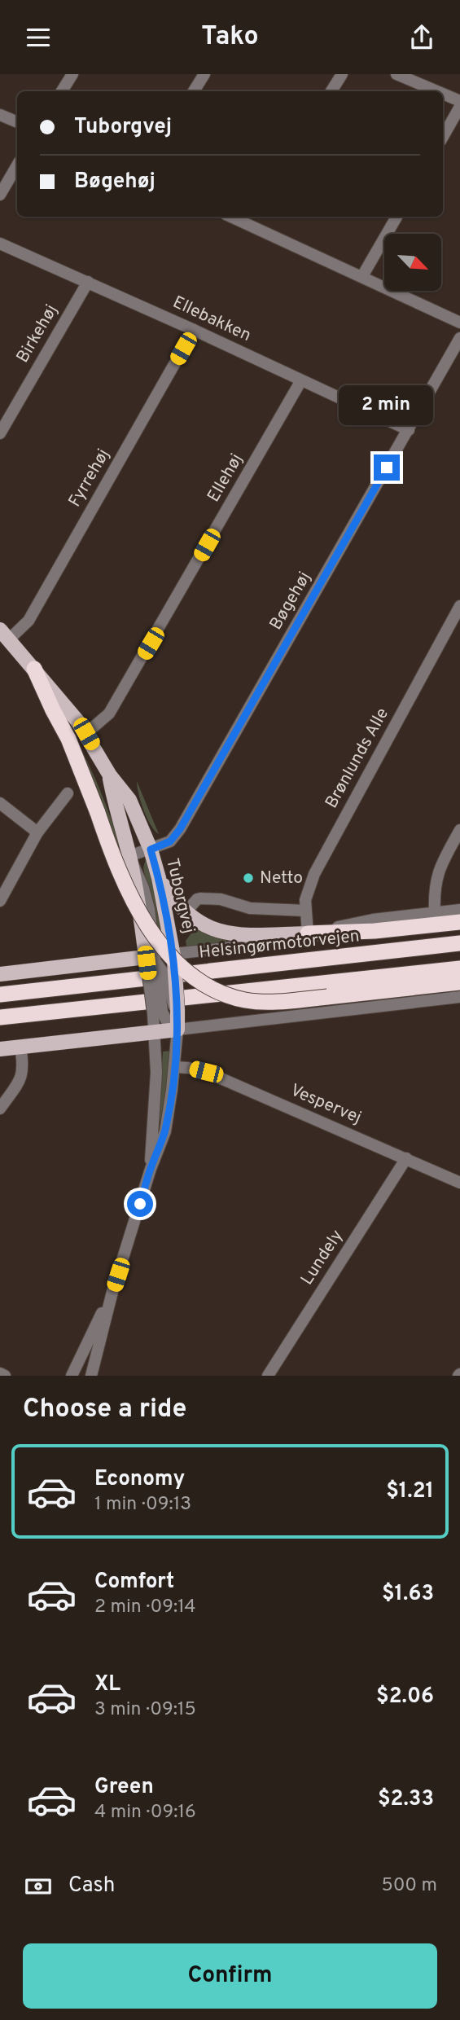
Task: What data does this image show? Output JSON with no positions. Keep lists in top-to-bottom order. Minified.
{"streets":{"highway":["Helsingørmotorvejen"],"main road":["Tuborgvej"],"street":["Ellebakken","Birkehøj","Fyrrehøj","Ellehøj","Bøgehøj","Brønlunds Alle","Vespervej","Lundely"]},"crossings":[["Ellebakken","Birkehøj"],["Ellebakken","Fyrrehøj"],["Ellebakken","Ellehøj"],["Ellebakken","Bøgehøj"],["Fyrrehøj","Tuborgvej"],["Ellehøj","Tuborgvej"],["Bøgehøj","Tuborgvej"],["Tuborgvej","Vespervej"],["Vespervej","Lundely"]],"places":["Netto"],"north":"bottom right","page":{"header":"Tako","banner":["Tuborgvej","Bøgehøj"],"bubble":"2 min","heading":"Choose a ride","list":[{"name":"Economy","note":"1 min · 09:13","value":"$1.21"},{"name":"Comfort","note":"2 min · 09:14","value":"$1.63"},{"name":"XL","note":"3 min · 09:15","value":"$2.06"},{"name":"Green","note":"4 min · 09:16","value":"$2.33"}],"pay":["Cash","500 m"],"buttons":"Confirm"}}
